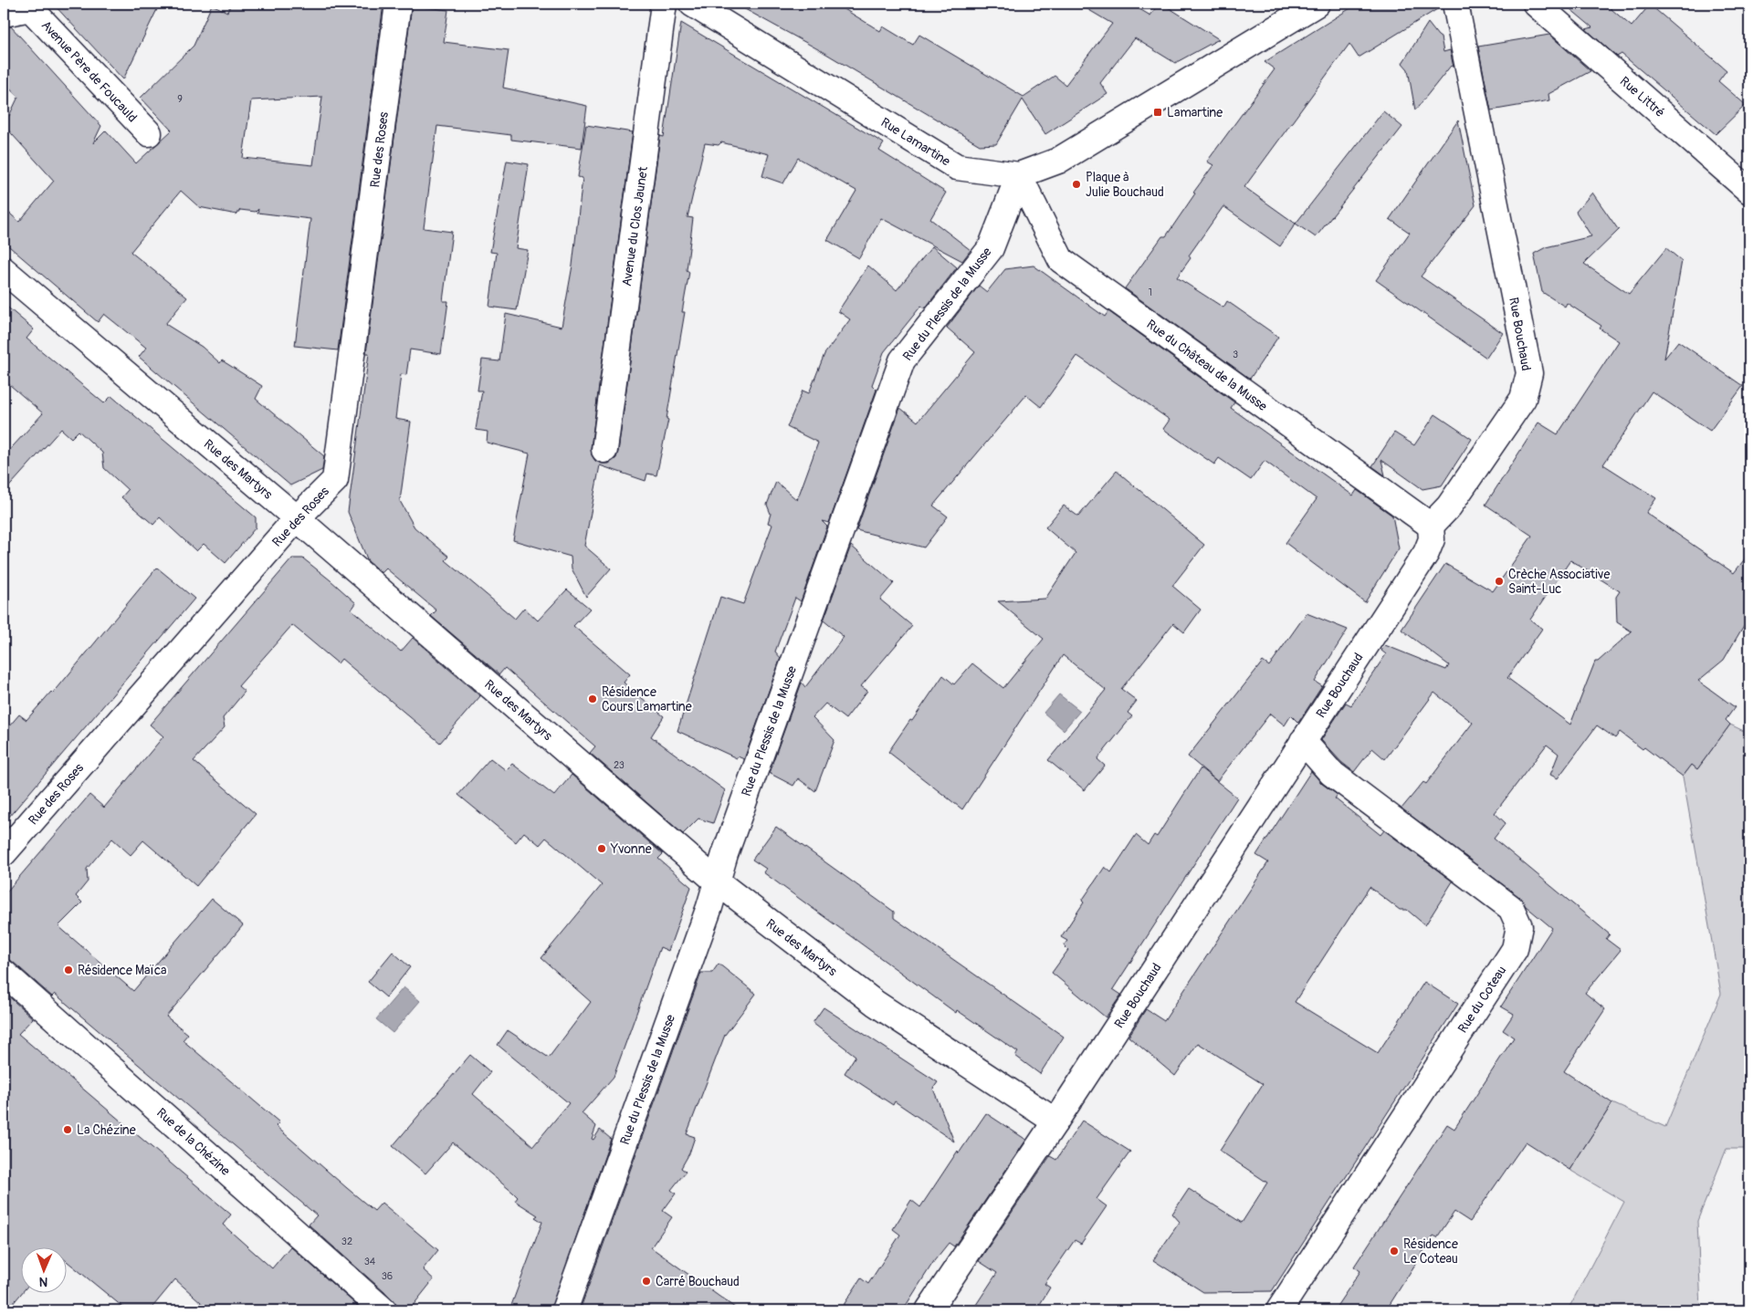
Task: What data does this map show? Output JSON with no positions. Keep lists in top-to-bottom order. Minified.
{"streets":{"street":["Avenue Père de Foucauld","Rue Littré","Rue Lamartine","Rue des Roses","Avenue du Clos Jaunet","Rue du Plessis de la Musse","Rue Bouchaud","Rue du Château de la Musse","Rue des Martyrs","Rue du Coteau","Rue de la Chézine"]},"crossings":[["Rue Lamartine","Rue du Plessis de la Musse"],["Rue Lamartine","Rue du Château de la Musse"],["Rue des Roses","Rue des Martyrs"],["Rue du Plessis de la Musse","Rue du Château de la Musse"],["Rue du Plessis de la Musse","Rue des Martyrs"],["Rue Bouchaud","Rue du Château de la Musse"],["Rue Bouchaud","Rue des Martyrs"],["Rue Bouchaud","Rue du Coteau"]],"places":{"transit":["Lamartine"],"other":["Plaque à Julie Bouchaud","Crèche Associative Saint-Luc","Résidence Cours Lamartine","Yvonne","Résidence Maïca","La Chézine","Résidence Le Coteau","Carré Bouchaud"]},"house_numbers":["9","1","3","23","32","34","36"],"north":"bottom"}
